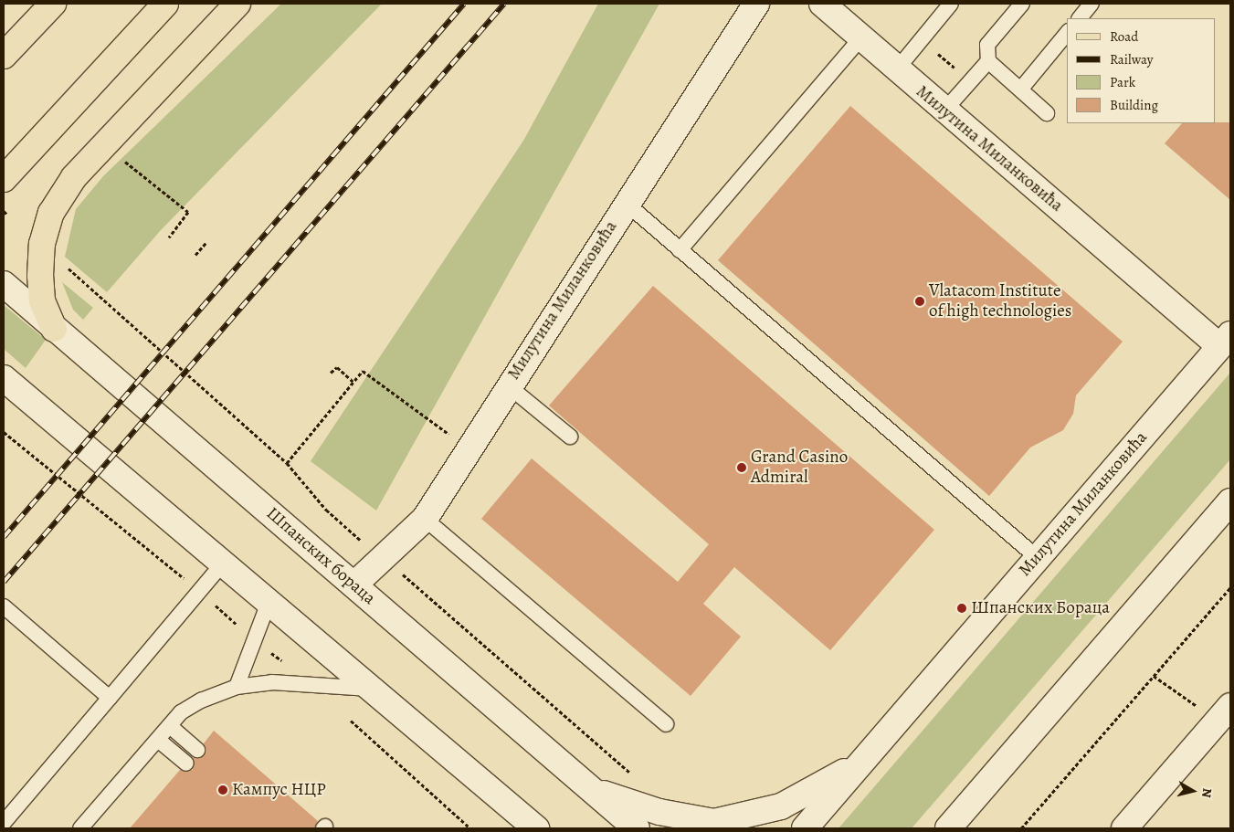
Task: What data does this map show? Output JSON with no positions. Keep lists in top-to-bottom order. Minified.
{"streets":{"street":["Милутина Миланковића","Шпанских бораца"]},"crossings":[["Милутина Миланковића","Шпанских бораца"]],"places":["Vlatacom Institute of high technologies","Grand Casino Admiral","Шпанских Бораца","Кампус НЦР"],"legend":["Road","Railway","Park","Building"],"north":"right"}
